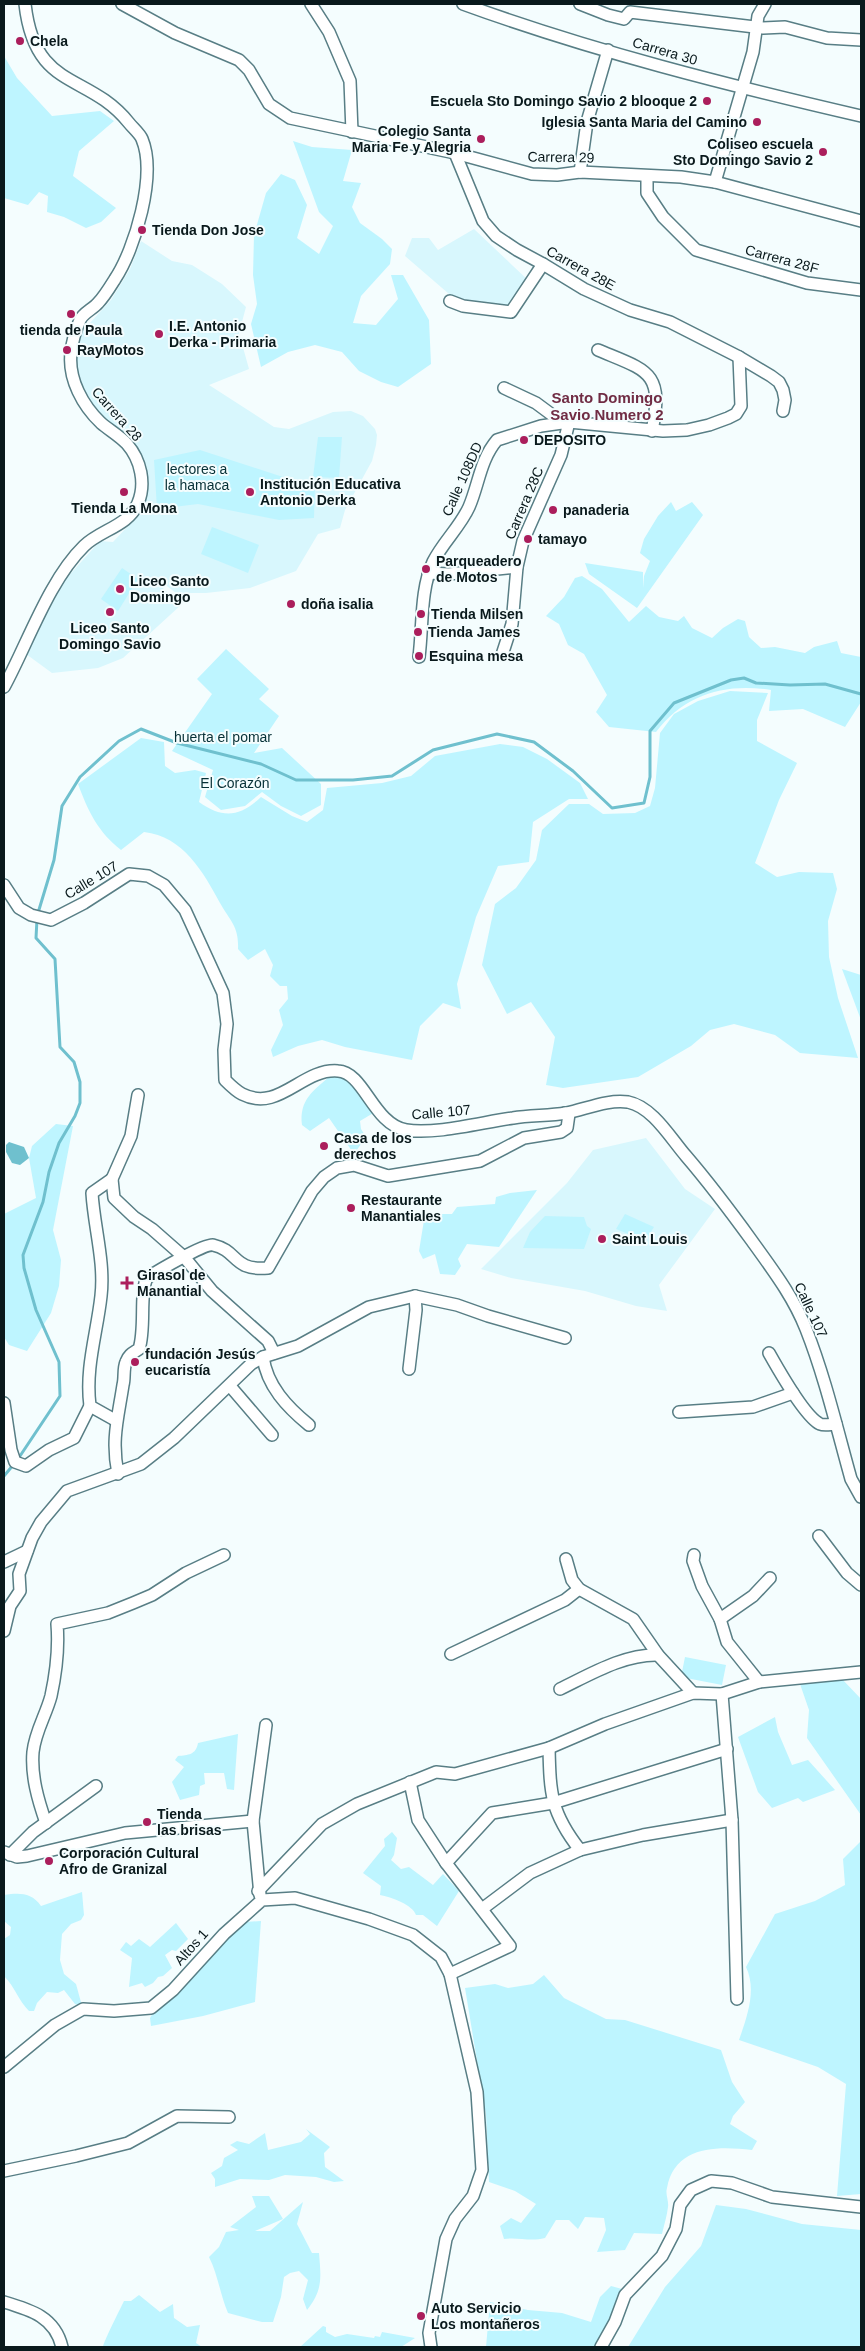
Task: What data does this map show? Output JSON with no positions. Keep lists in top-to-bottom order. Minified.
{"streets":{"street":["Carrera 30","Carrera 29","Carrera 28F","Carrera 28E","Carrera 28","Calle 108DD","Carrera 28C","Calle 107","Altos 1"]},"crossings":[["Carrera 29","Carrera 28F"],["Carrera 29","Carrera 28E"],["Carrera 28E","Calle 108DD"],["Calle 108DD","Carrera 28C"]],"districts":["Santo Domingo Savio Numero 2"],"parks":["lectores a la hamaca","huerta el pomar","El Corazón"],"places":{"other":["Chela","Escuela Sto Domingo Savio 2 blooque 2","Iglesia Santa Maria del Camino","Colegio Santa Maria Fe y Alegria","Coliseo escuela Sto Domingo Savio 2","Tienda Don Jose","tienda de Paula","I.E. Antonio Derka - Primaria","RayMotos","DEPOSITO","Tienda La Mona","Institución Educativa Antonio Derka","panaderia","tamayo","Parqueadero de Motos","Liceo Santo Domingo","doña isalia","Liceo Santo Domingo Savio","Tienda Milsen","Tienda James","Esquina mesa","Casa de los derechos","Restaurante Manantiales","Saint Louis","fundación Jesús eucaristía","Tienda las brisas","Corporación Cultural Afro de Granizal","Auto Servicio Los montañeros"],"health":["Girasol de Manantial"]}}
